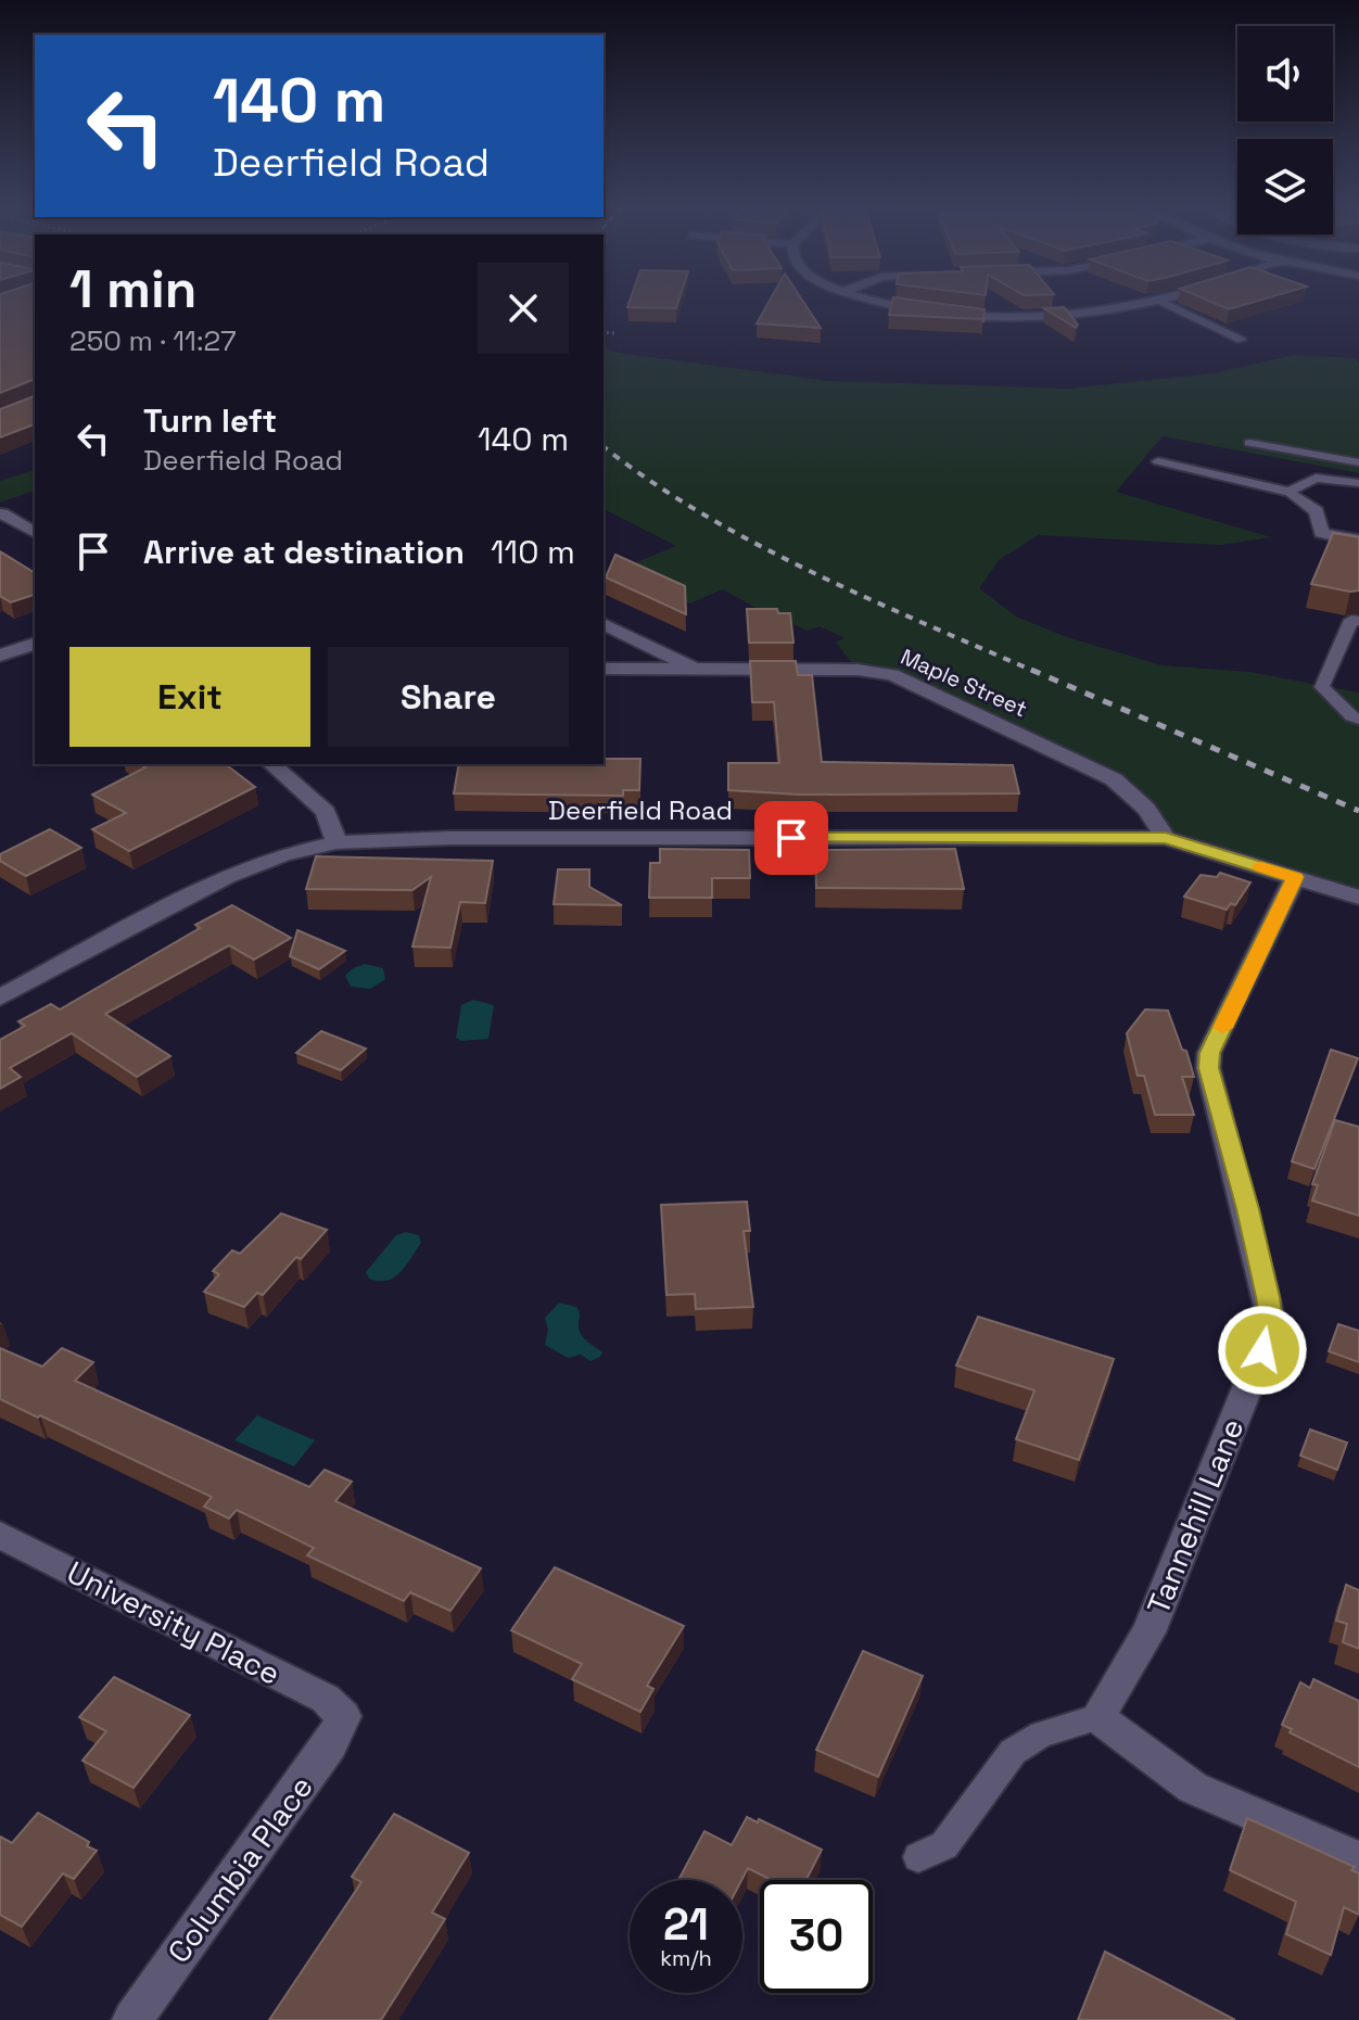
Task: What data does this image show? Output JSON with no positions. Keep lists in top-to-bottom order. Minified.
{"streets":{"street":["Maple Street","Deerfield Road","Tannehill Lane","University Place","Columbia Place"]},"crossings":[["Maple Street","Deerfield Road"],["Deerfield Road","Tannehill Lane"],["University Place","Columbia Place"]],"page":{"turn":["140 m","Deerfield Road"],"heading":["1 min","250 m · 11:27"],"list":[{"name":"Turn left","note":"Deerfield Road","value":"140 m"},{"name":"Arrive at destination","value":"110 m"}],"buttons":["Exit","Share"],"speed":"21 km/h","limit":"30"}}
